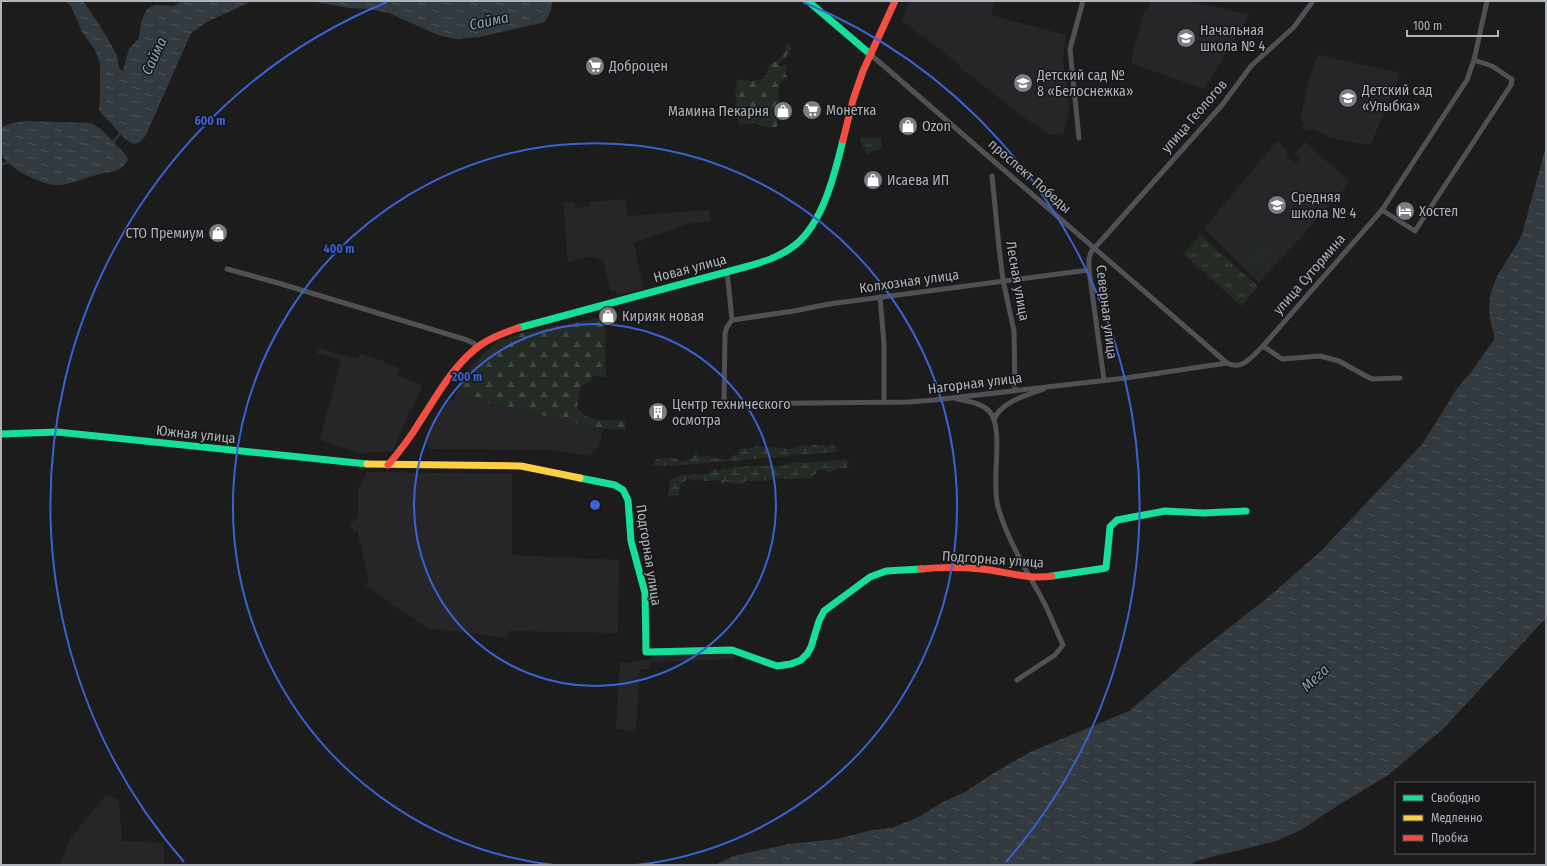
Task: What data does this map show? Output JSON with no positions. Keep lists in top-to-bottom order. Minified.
{"streets":{"street":["улица Геологов","проспект Победы","Новая улица","улица Сутормина","Колхозная улица","Лесная улица","Северная улица","Нагорная улица","Южная улица","Подгорная улица"]},"crossings":[["улица Геологов","проспект Победы"],["улица Геологов","Северная улица"],["проспект Победы","Новая улица"],["проспект Победы","улица Сутормина"],["проспект Победы","Северная улица"],["проспект Победы","Нагорная улица"],["Новая улица","Южная улица"],["Новая улица","Подгорная улица"],["Колхозная улица","Лесная улица"],["Колхозная улица","Северная улица"],["Колхозная улица","Нагорная улица"],["Лесная улица","Нагорная улица"],["Северная улица","Нагорная улица"],["Южная улица","Подгорная улица"]],"water":["Сайма","Мега"],"places":{"school or university":["Начальная школа № 4","Детский сад № 8 «Белоснежка»","Детский сад «Улыбка»","Средняя школа № 4"],"supermarket":["Доброцен","Монетка"],"shop":["Мамина Пекарня","Ozon","Исаева ИП","СТО Премиум","Кирияк новая"],"hotel":["Хостел"],"building":["Центр технического осмотра"]},"legend":["Свободно","Медленно","Пробка"],"scale_bar":"100 m","rings":["600 m","400 m","200 m"]}
